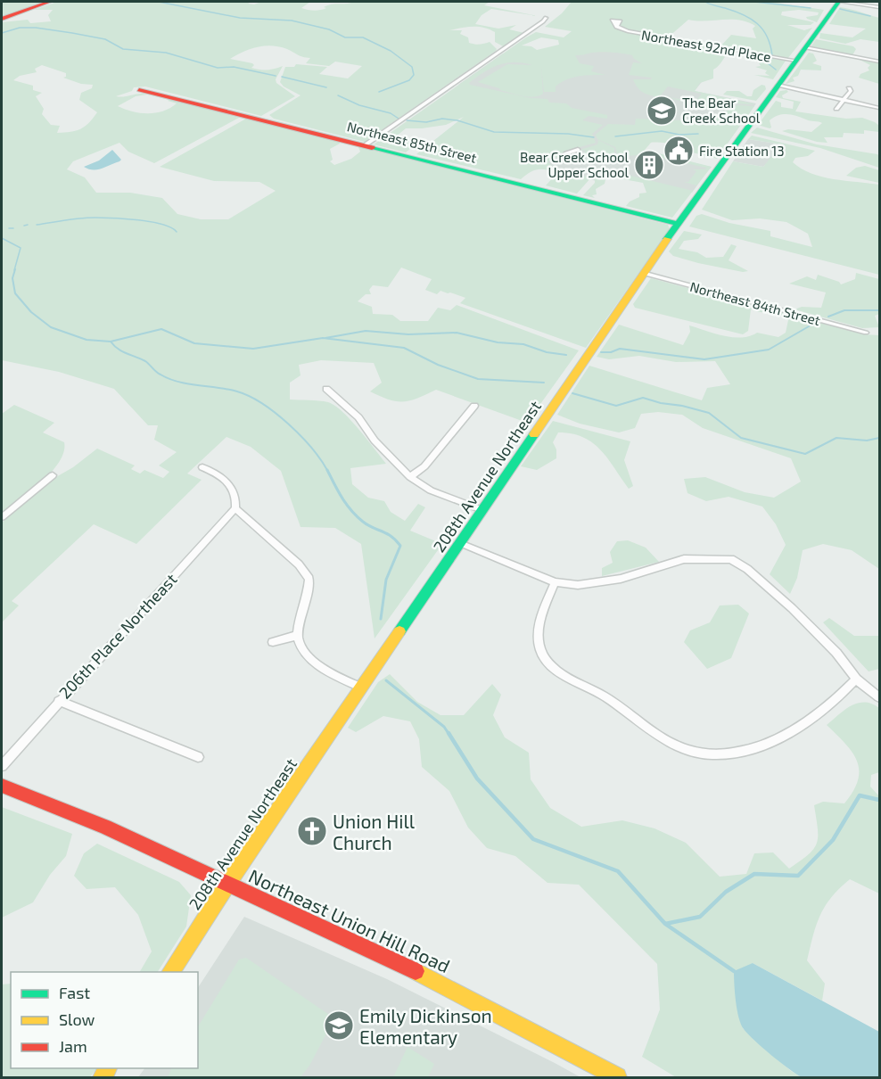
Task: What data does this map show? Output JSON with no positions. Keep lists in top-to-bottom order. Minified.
{"streets":{"street":["Northeast 92nd Place","Northeast 85th Street","Northeast 84th Street","208th Avenue Northeast","206th Place Northeast","Northeast Union Hill Road"]},"crossings":[["Northeast 92nd Place","208th Avenue Northeast"],["Northeast 85th Street","208th Avenue Northeast"],["Northeast 84th Street","208th Avenue Northeast"],["208th Avenue Northeast","Northeast Union Hill Road"]],"places":{"school or university":["The Bear Creek School","Emily Dickinson Elementary"],"public building":["Fire Station 13"],"building":["Bear Creek School Upper School"],"church":["Union Hill Church"]},"legend":["Fast","Slow","Jam"]}
